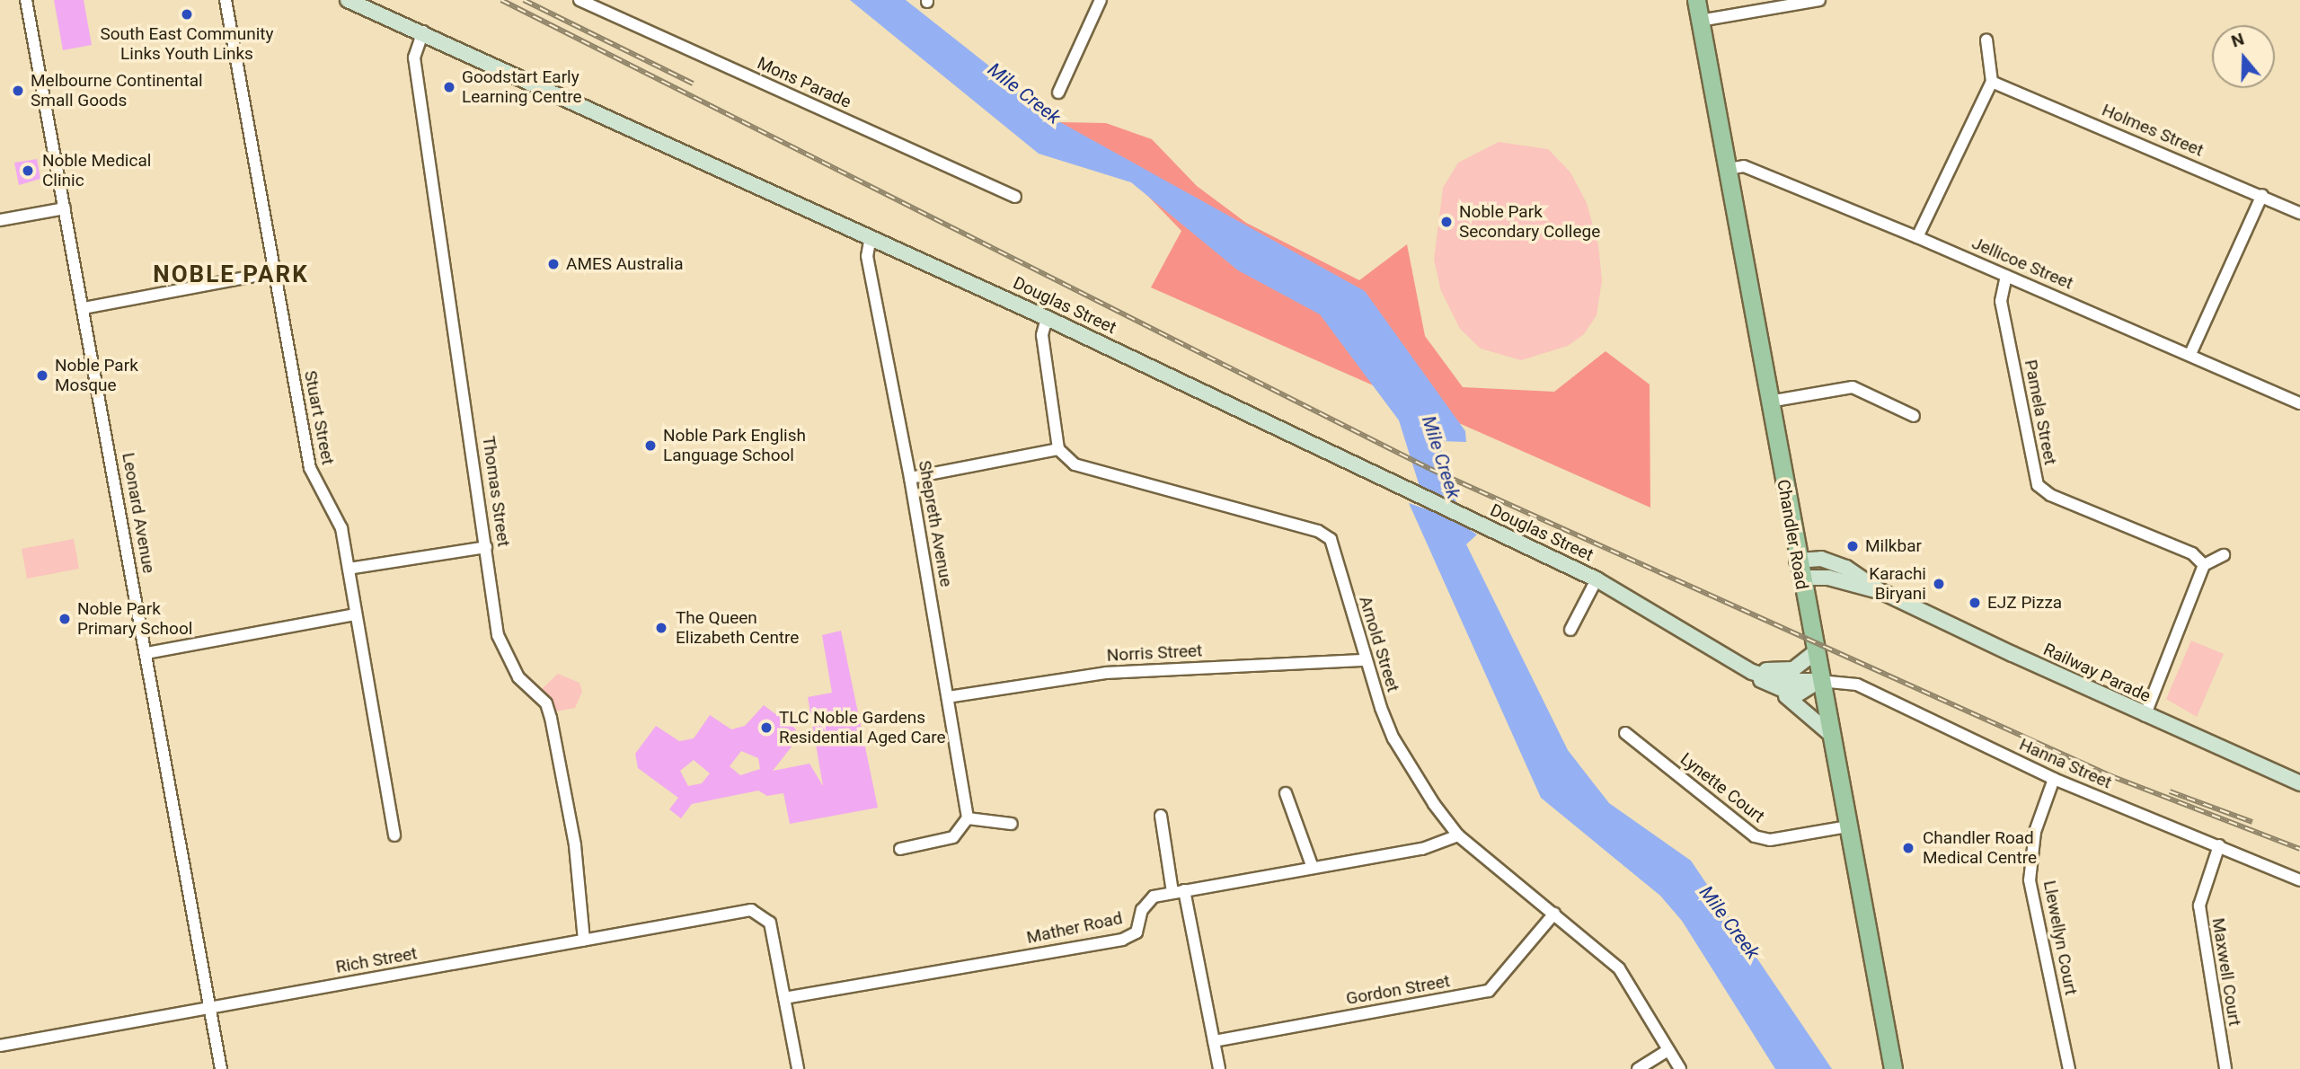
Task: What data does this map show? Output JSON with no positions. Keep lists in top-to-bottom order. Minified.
{"streets":{"main road":["Douglas Street","Chandler Road","Railway Parade"],"street":["Mons Parade","Holmes Street","Jellicoe Street","Pamela Street","Stuart Street","Thomas Street","Leonard Avenue","Shepreth Avenue","Arnold Street","Norris Street","Hanna Street","Lynette Court","Mather Road","Llewellyn Court","Rich Street","Maxwell Court","Gordon Street"]},"crossings":[["Jellicoe Street","Pamela Street"],["Jellicoe Street","Chandler Road"],["Douglas Street","Thomas Street"],["Douglas Street","Shepreth Avenue"],["Douglas Street","Chandler Road"],["Douglas Street","Hanna Street"],["Thomas Street","Rich Street"],["Leonard Avenue","Rich Street"],["Shepreth Avenue","Norris Street"],["Chandler Road","Railway Parade"],["Chandler Road","Hanna Street"],["Chandler Road","Lynette Court"],["Arnold Street","Norris Street"],["Arnold Street","Mather Road"],["Arnold Street","Gordon Street"],["Hanna Street","Llewellyn Court"],["Hanna Street","Maxwell Court"],["Mather Road","Rich Street"]],"districts":["NOBLE PARK"],"water":["Mile Creek"],"places":["South East Community Links Youth Links","Goodstart Early Learning Centre","Melbourne Continental Small Goods","Noble Medical Clinic","Noble Park Secondary College","AMES Australia","Noble Park Mosque","Noble Park English Language School","Milkbar","Karachi Biryani","EJZ Pizza","Noble Park Primary School","The Queen Elizabeth Centre","TLC Noble Gardens Residential Aged Care","Chandler Road Medical Centre"],"north":"top"}
